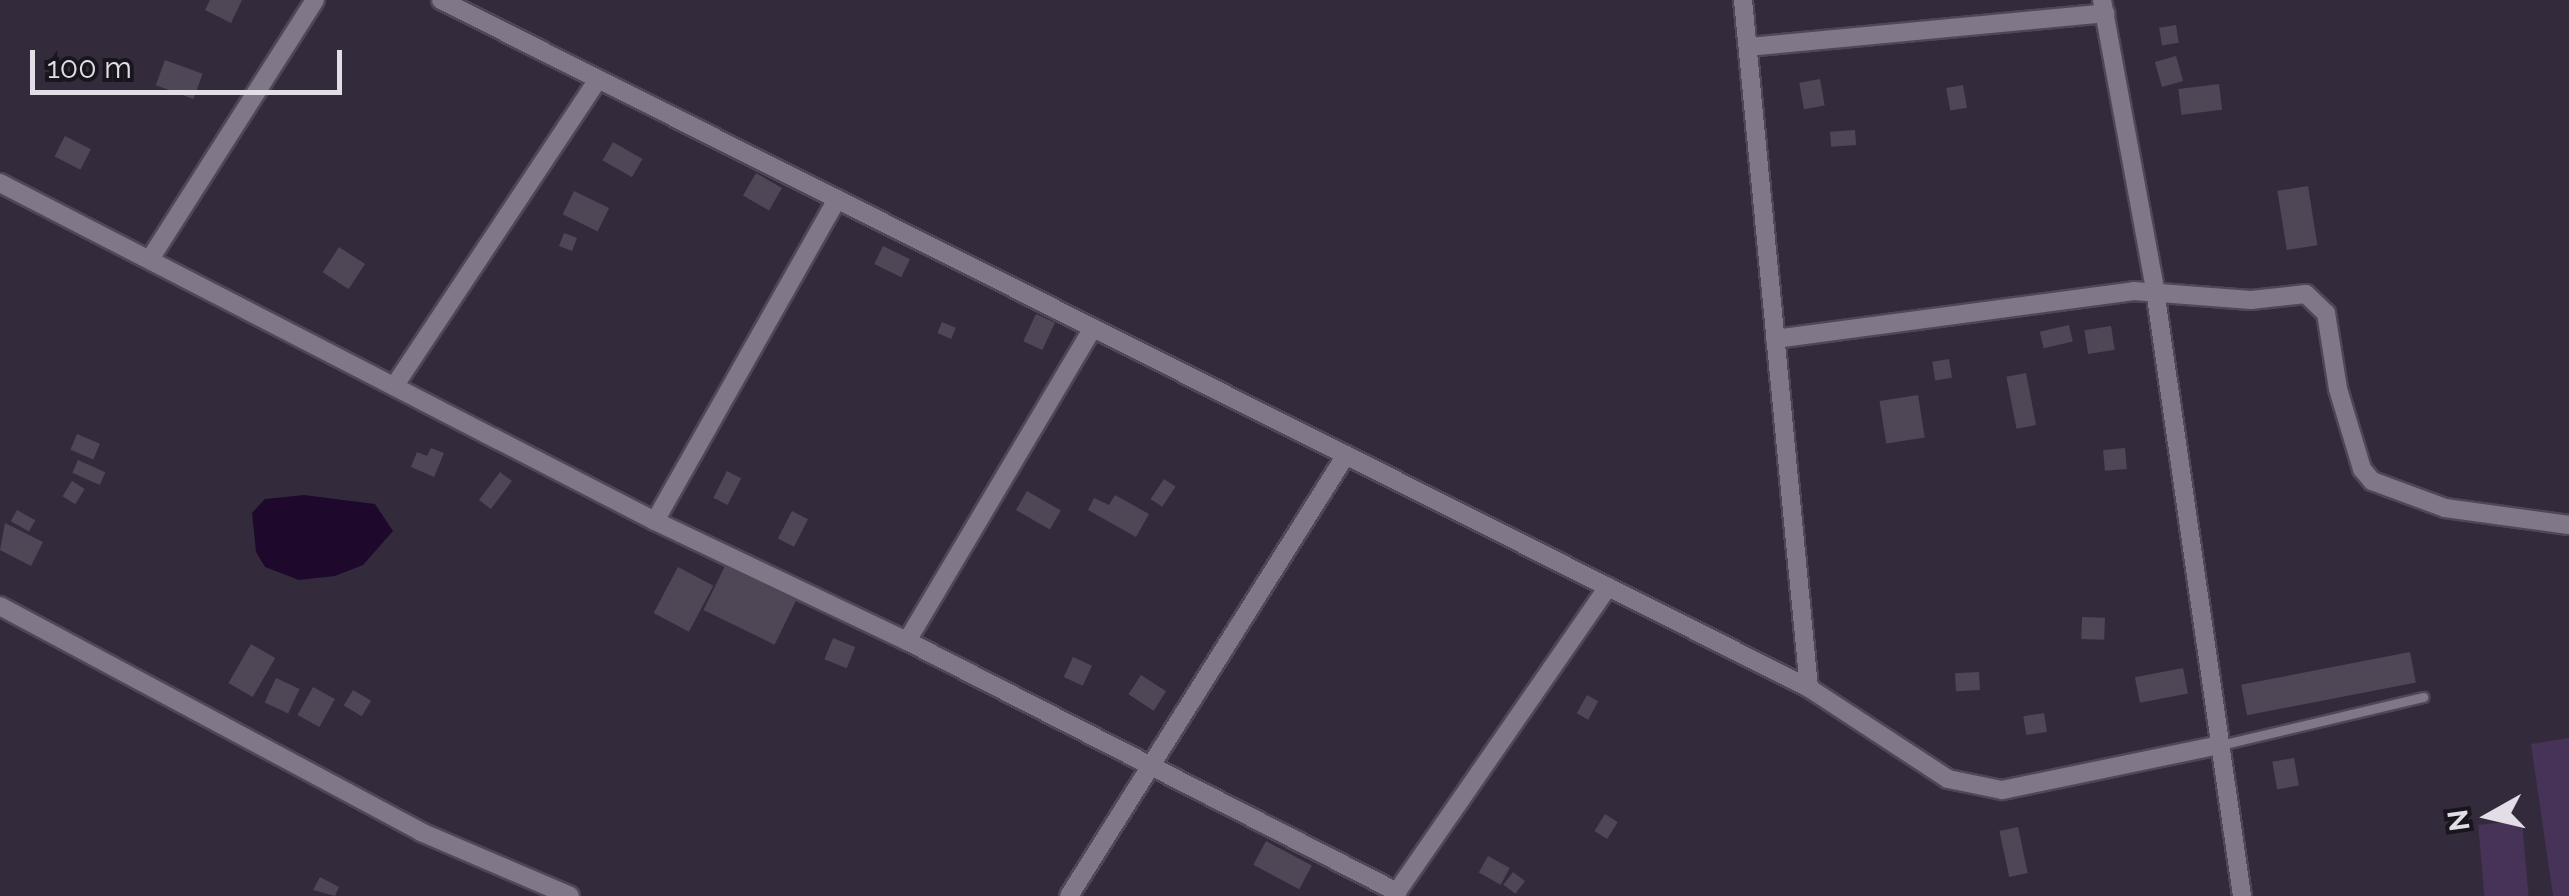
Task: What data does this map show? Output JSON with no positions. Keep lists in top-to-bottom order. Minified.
{"scale_bar":"100 m","north":"left"}
